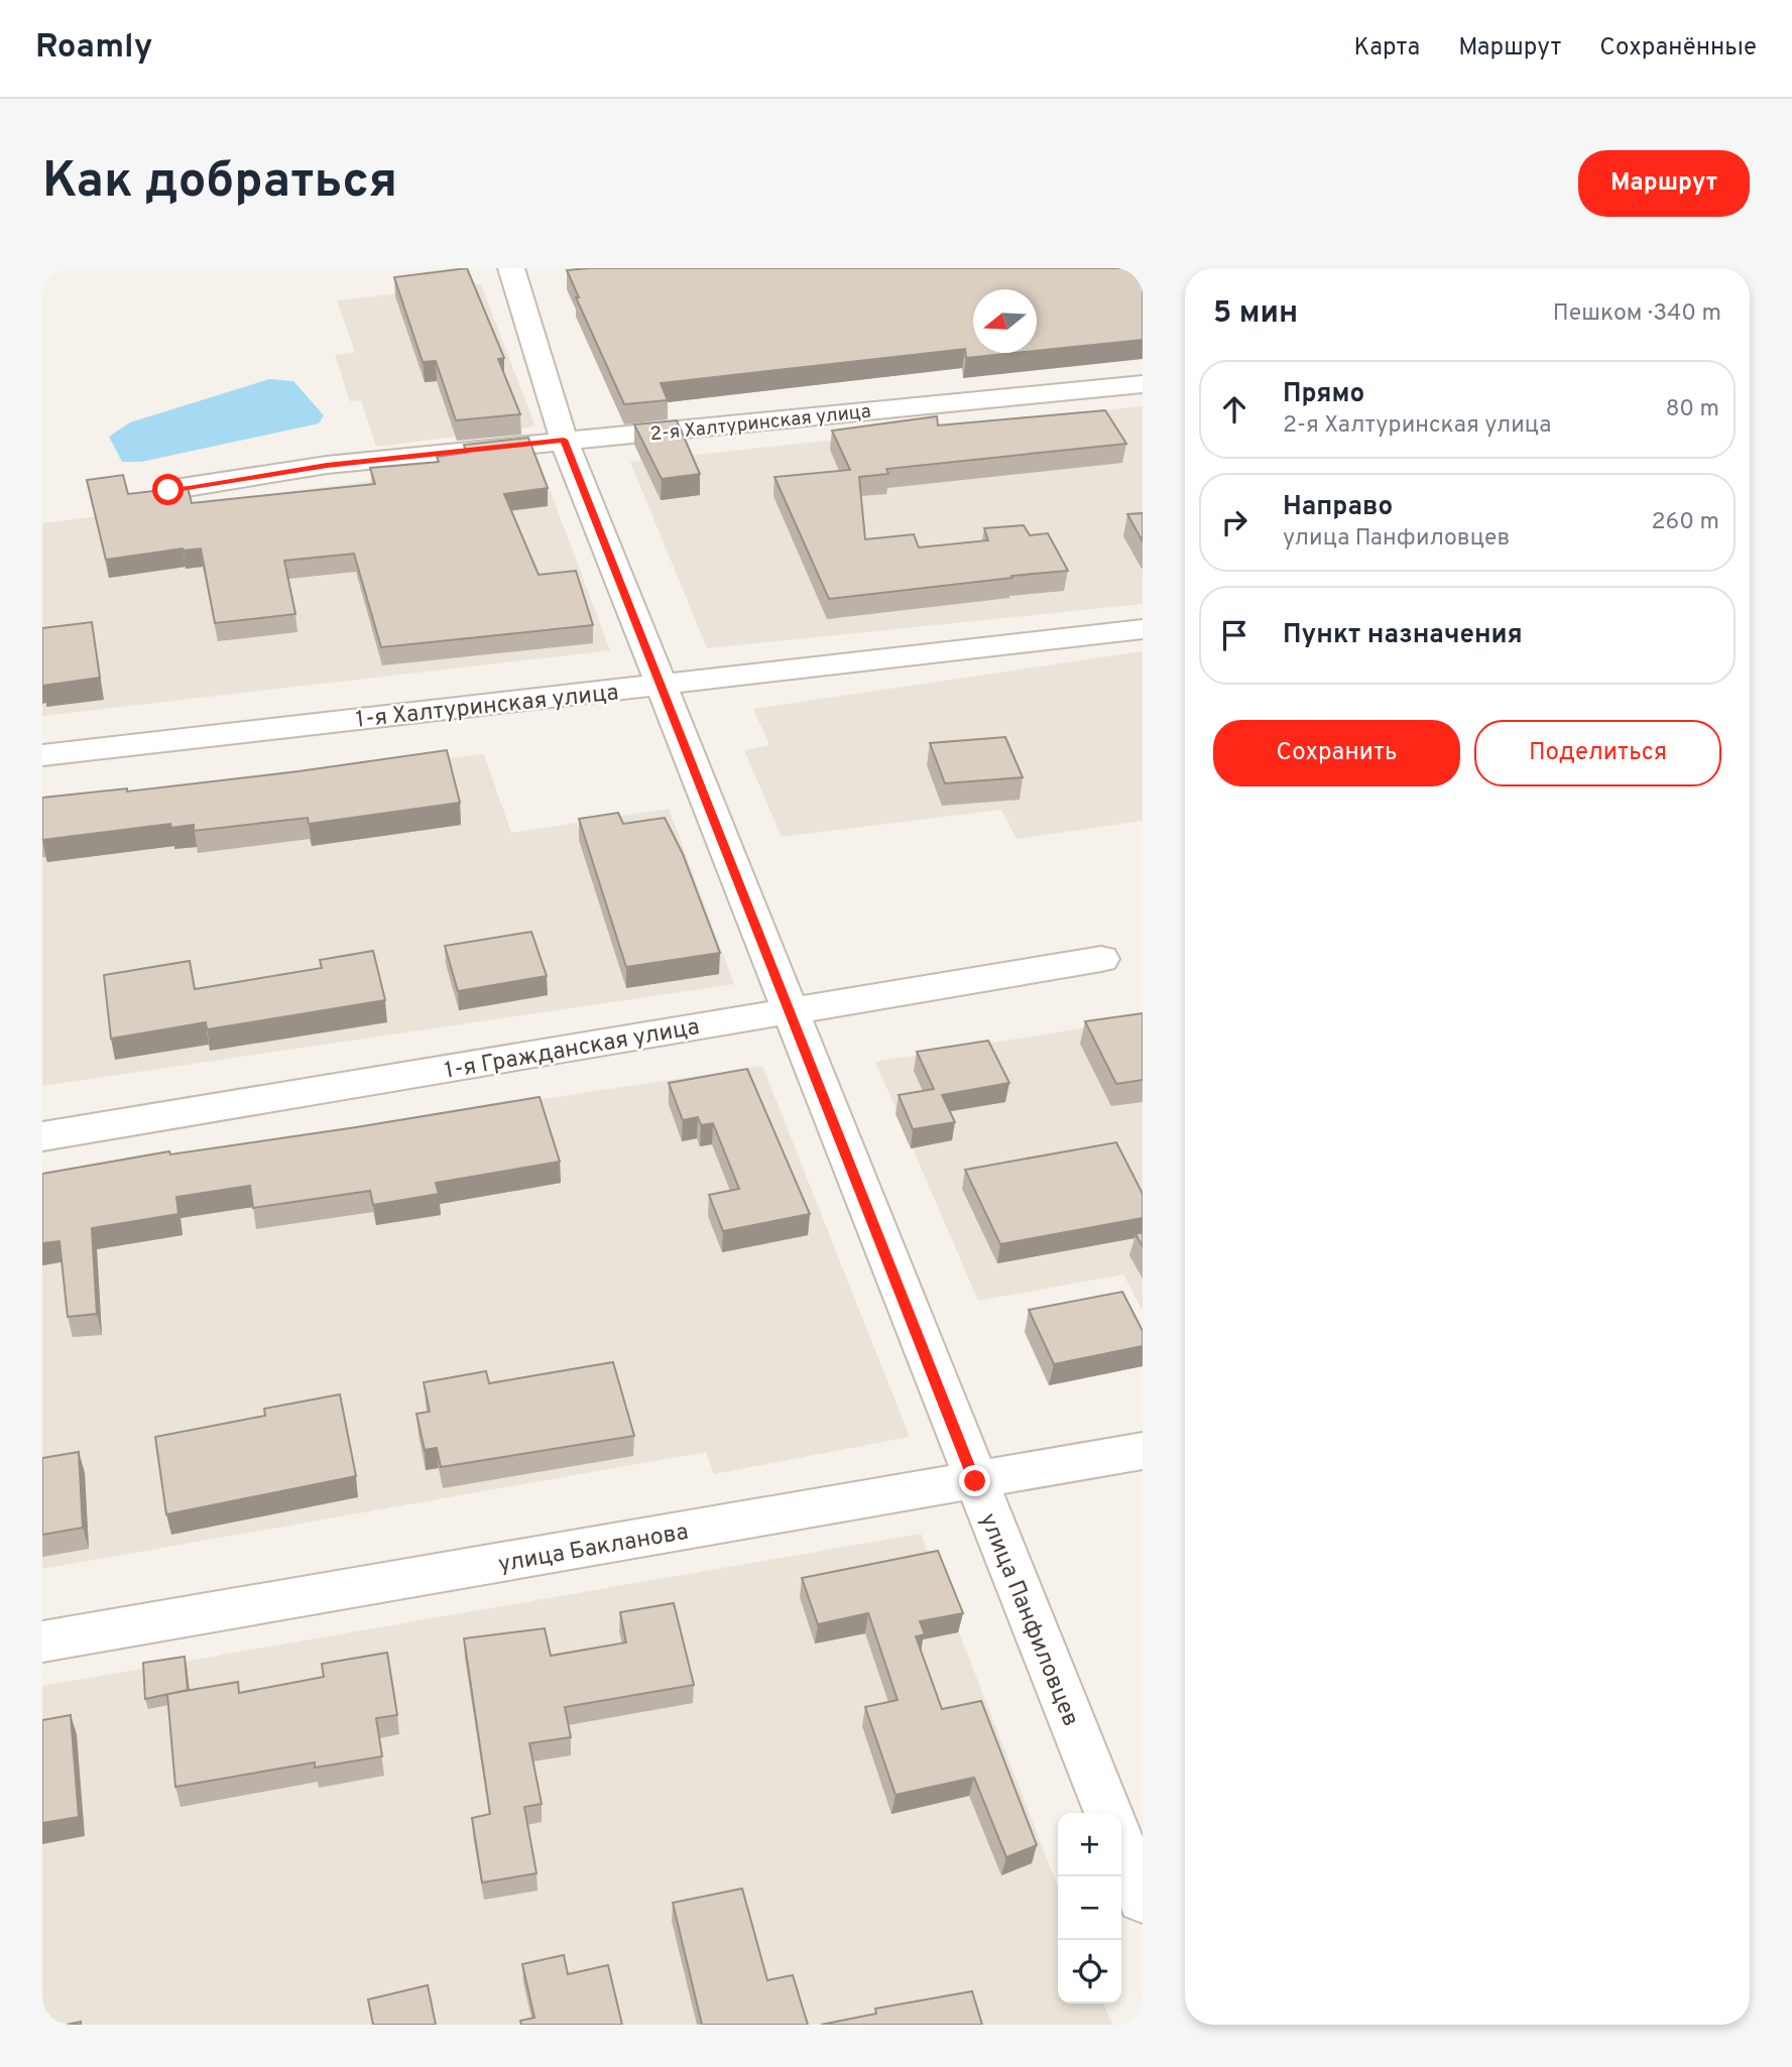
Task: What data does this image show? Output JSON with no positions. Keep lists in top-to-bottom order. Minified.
{"streets":{"street":["2-я Халтуринская улица","1-я Халтуринская улица","1-я Гражданская улица","улица Бакланова","улица Панфиловцев"]},"crossings":[["2-я Халтуринская улица","улица Панфиловцев"],["1-я Халтуринская улица","улица Панфиловцев"],["1-я Гражданская улица","улица Панфиловцев"],["улица Бакланова","улица Панфиловцев"]],"north":"left","page":{"header":"Roamly","nav":["Карта","Маршрут","Сохранённые"],"buttons":["Маршрут",["Сохранить","Поделиться"]],"title":"Как добраться","heading":["5 мин","Пешком · 340 m"],"list":[["Прямо","2-я Халтуринская улица","80 m"],["Направо","улица Панфиловцев","260 m"],"Пункт назначения"],"map_buttons":["+","−"]}}
